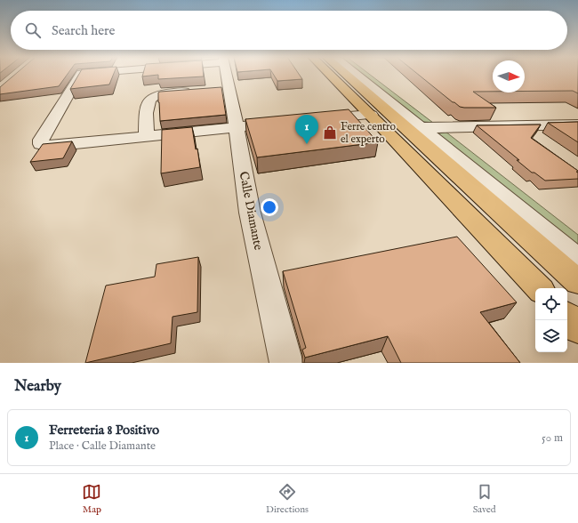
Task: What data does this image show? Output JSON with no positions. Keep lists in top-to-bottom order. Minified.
{"streets":{"street":["Calle Diamante"]},"places":{"shop":["Ferre centro el experto"]},"north":"right","page":{"search":"Search here","pins":"1","heading":"Nearby","list":[{"mark":"1","name":"Ferreteria 8 Positivo","note":"Place · Calle Diamante","value":"50 m"}],"nav":["Map","Directions","Saved"]}}
